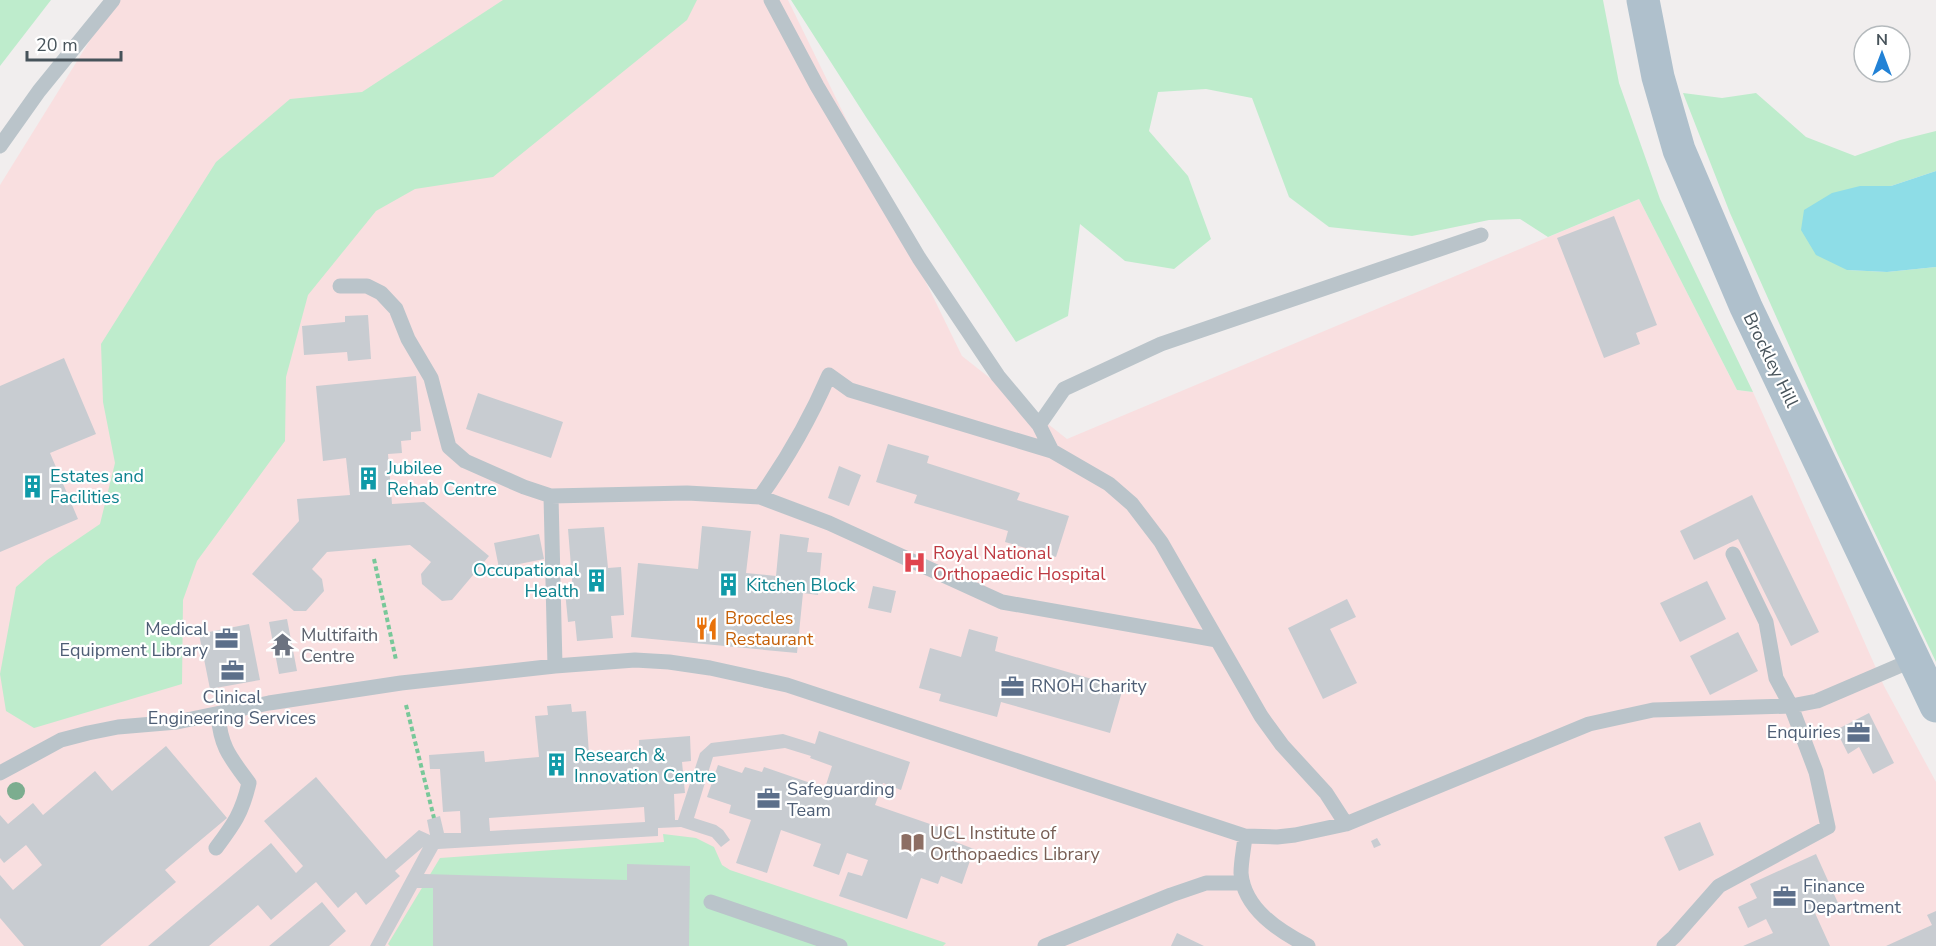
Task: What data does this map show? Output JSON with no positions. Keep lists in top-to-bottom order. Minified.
{"streets":{"main road":["Brockley Hill"]},"places":{"building":["Jubilee Rehab Centre","Estates and Facilities","Occupational Health","Kitchen Block","Research & Innovation Centre"],"hospital":["Royal National Orthopaedic Hospital"],"restaurant":["Broccles Restaurant"],"office":["Medical Equipment Library","Clinical Engineering Services","RNOH Charity","Enquiries","Safeguarding Team","Finance Department"],"temple":["Multifaith Centre"],"library":["UCL Institute of Orthopaedics Library"]},"scale_bar":"20 m","north":"top"}
